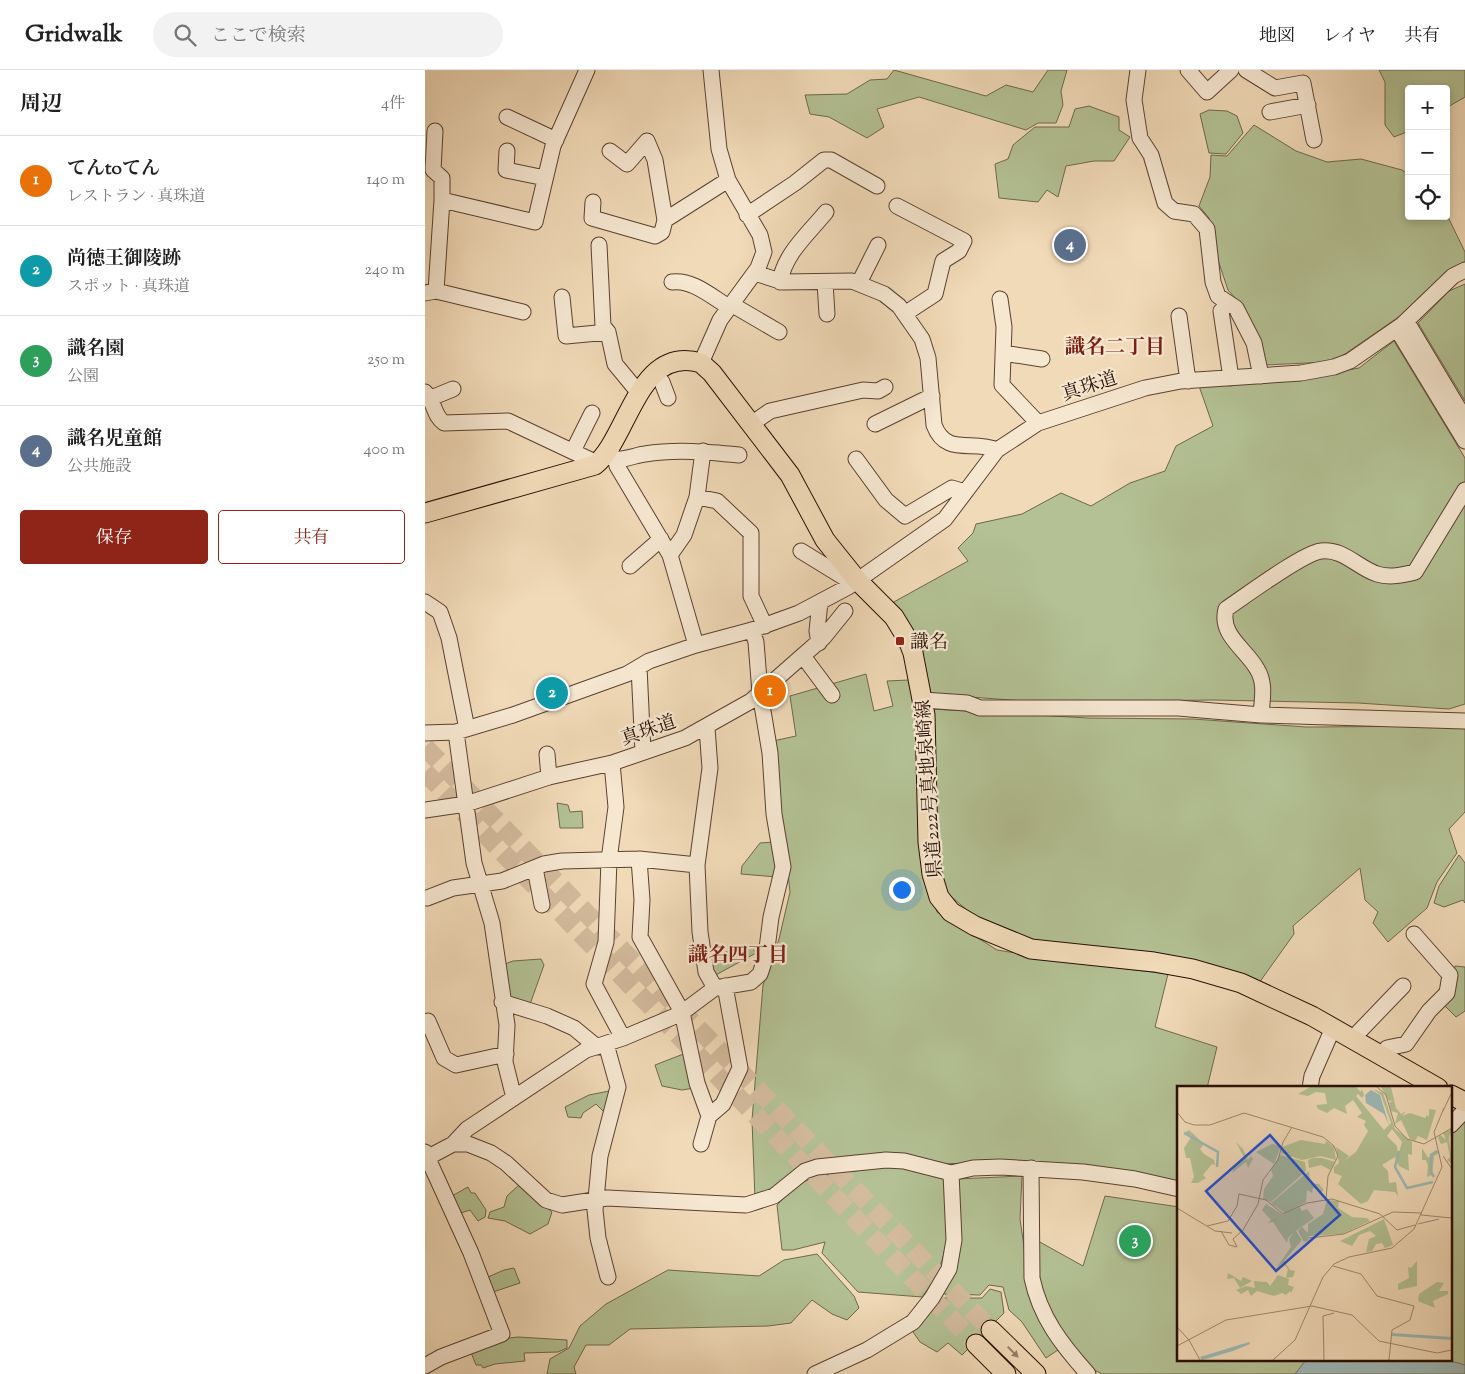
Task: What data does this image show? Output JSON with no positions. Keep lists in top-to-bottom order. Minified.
{"streets":{"main road":["県道222号真地泉崎線"],"street":["真珠道"]},"crossings":[["真珠道","県道222号真地泉崎線"]],"districts":["識名二丁目","識名四丁目"],"places":{"transit":["識名"]},"page":{"header":"Gridwalk","search":"ここで検索","nav":["地図","レイヤ","共有"],"heading":["周辺","4件"],"map_buttons":["+","−"],"list":[{"mark":"1","name":"てんtoてん","note":"レストラン · 真珠道","value":"140 m"},{"mark":"2","name":"尚徳王御陵跡","note":"スポット · 真珠道","value":"240 m"},{"mark":"3","name":"識名園","note":"公園","value":"250 m"},{"mark":"4","name":"識名児童館","note":"公共施設","value":"400 m"}],"pins":["4","1","2","3"],"buttons":["保存","共有"]}}
